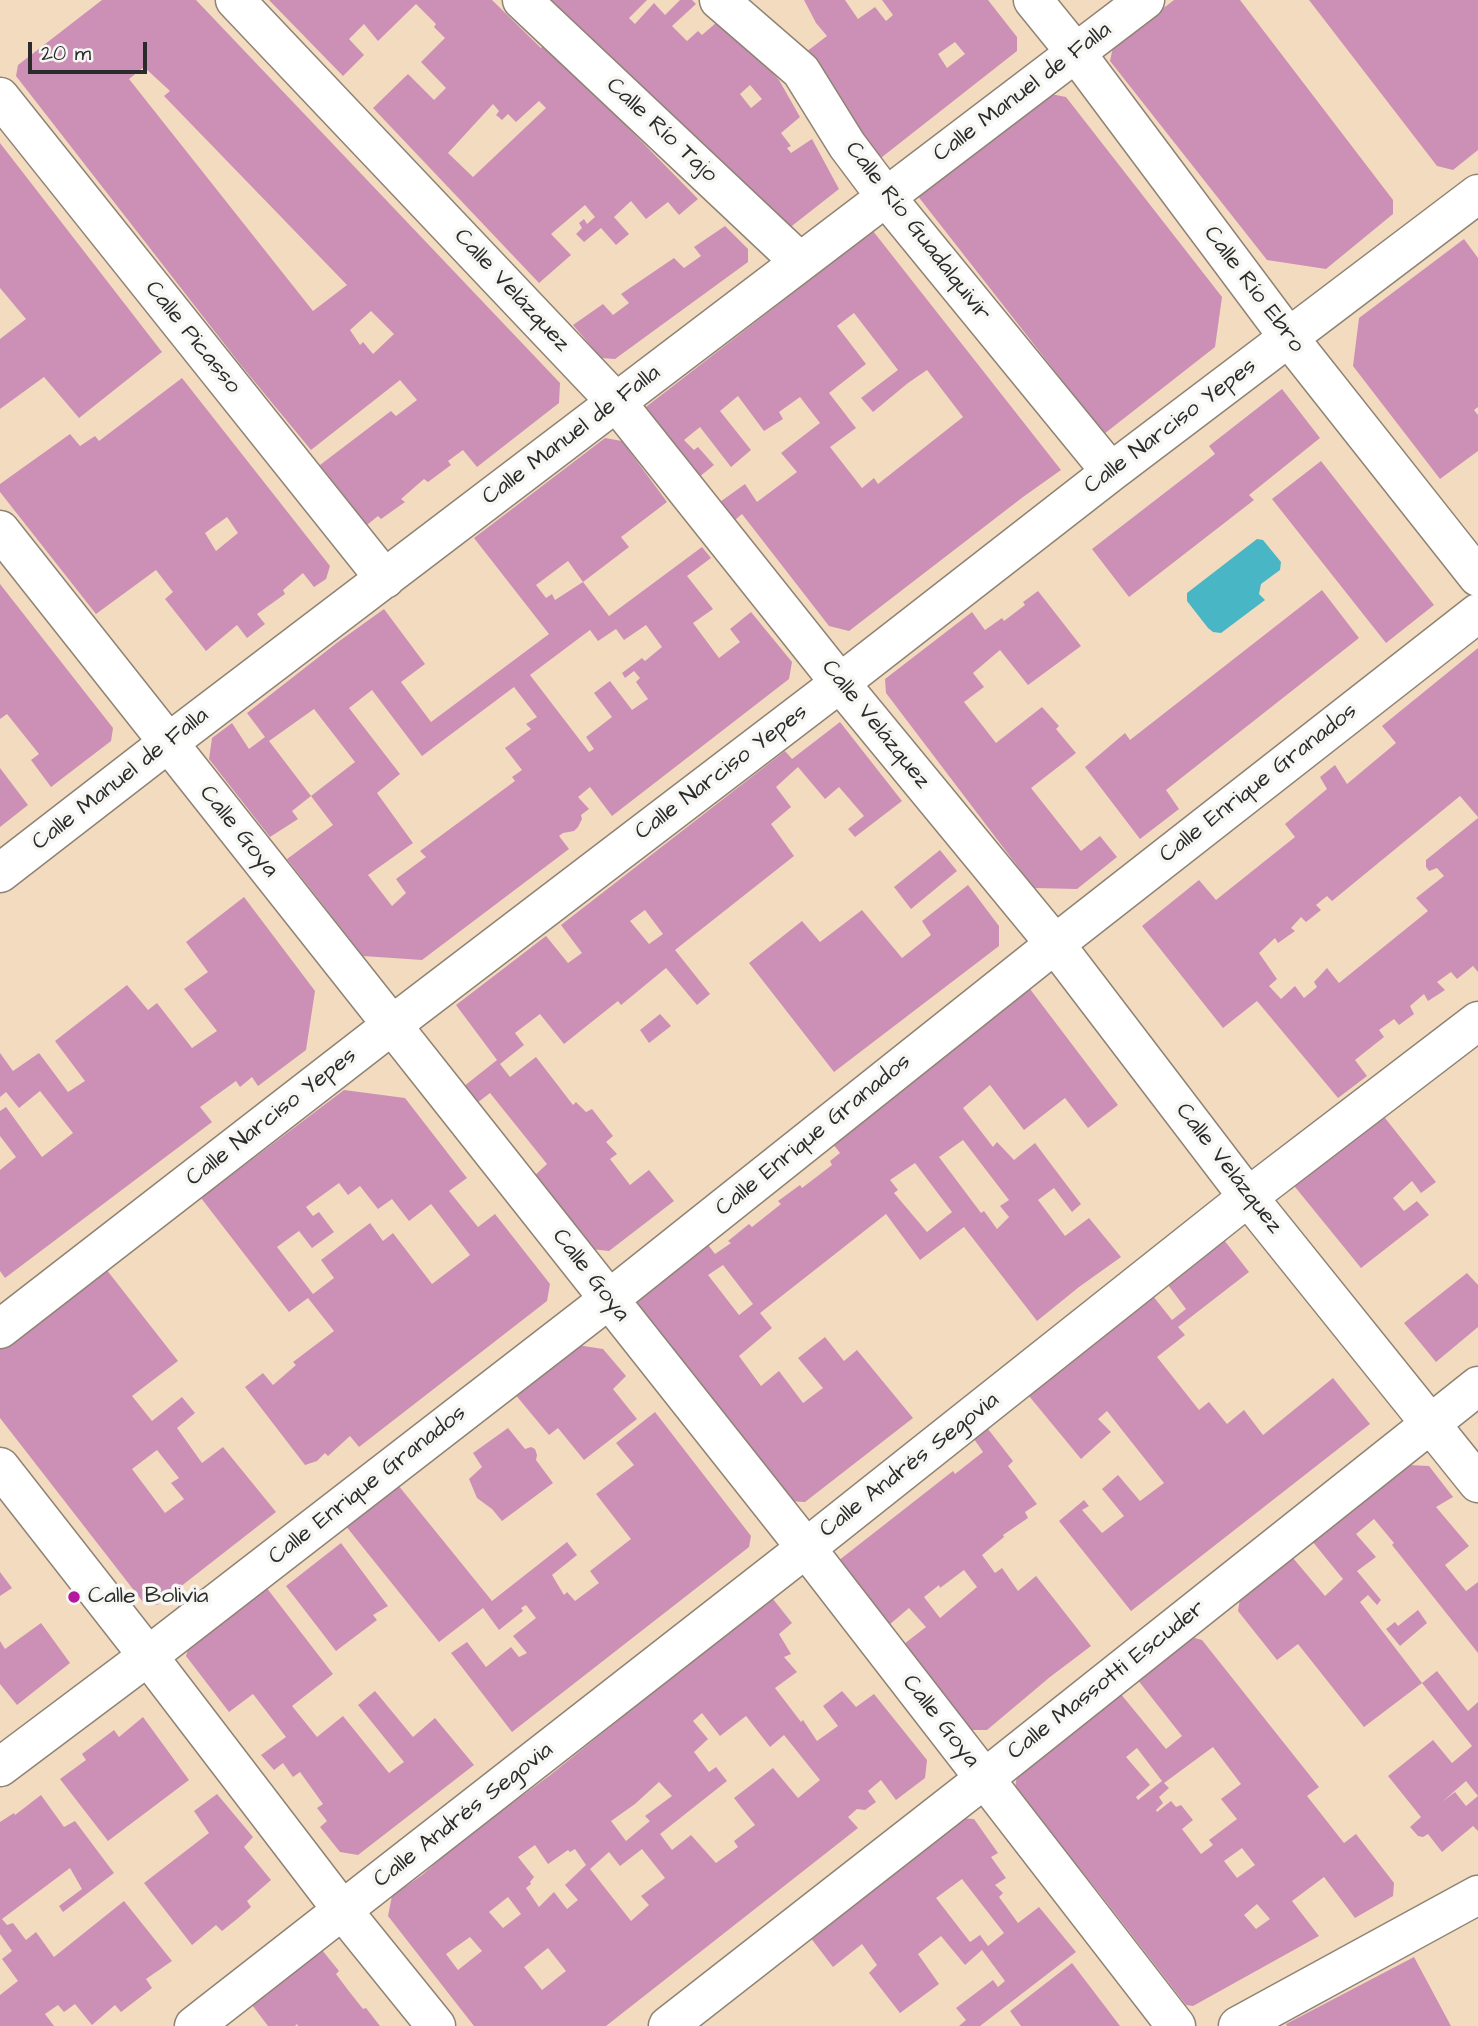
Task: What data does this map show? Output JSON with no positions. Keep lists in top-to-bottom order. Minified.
{"streets":{"street":["Calle Manuel de Falla","Calle Río Tajo","Calle Río Guadalquivir","Calle Río Ebro","Calle Velázquez","Calle Picasso","Calle Narciso Yepes","Calle Enrique Granados","Calle Goya","Calle Andrés Segovia","Calle Massotti Escuder"]},"crossings":[["Calle Manuel de Falla","Calle Río Tajo"],["Calle Manuel de Falla","Calle Río Guadalquivir"],["Calle Manuel de Falla","Calle Río Ebro"],["Calle Manuel de Falla","Calle Velázquez"],["Calle Manuel de Falla","Calle Picasso"],["Calle Manuel de Falla","Calle Goya"],["Calle Río Guadalquivir","Calle Narciso Yepes"],["Calle Río Ebro","Calle Narciso Yepes"],["Calle Velázquez","Calle Narciso Yepes"],["Calle Velázquez","Calle Enrique Granados"],["Calle Velázquez","Calle Andrés Segovia"],["Calle Velázquez","Calle Massotti Escuder"],["Calle Narciso Yepes","Calle Goya"],["Calle Enrique Granados","Calle Goya"],["Calle Goya","Calle Andrés Segovia"],["Calle Goya","Calle Massotti Escuder"]],"places":["Calle Bolivia"],"scale_bar":"20 m"}
